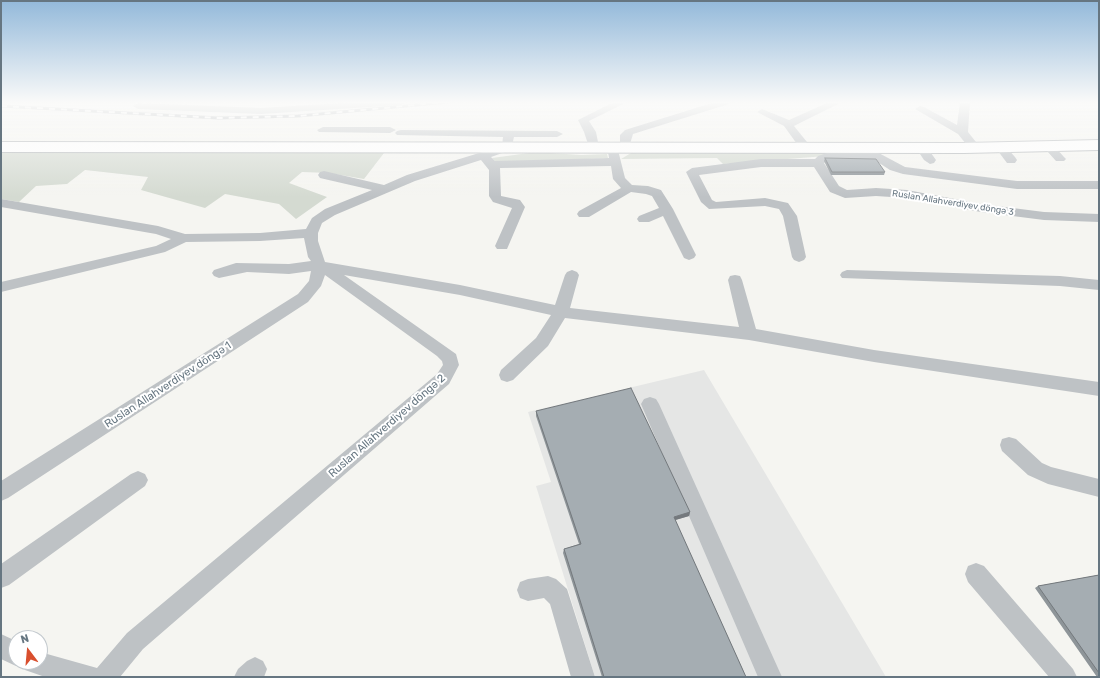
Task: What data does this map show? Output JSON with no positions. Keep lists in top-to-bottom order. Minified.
{"streets":{"street":["Ruslan Allahverdiyev döngə 3","Ruslan Allahverdiyev döngə 1","Ruslan Allahverdiyev döngə 2"]},"crossings":[["Ruslan Allahverdiyev döngə 1","Ruslan Allahverdiyev döngə 2"]],"north":"top"}
